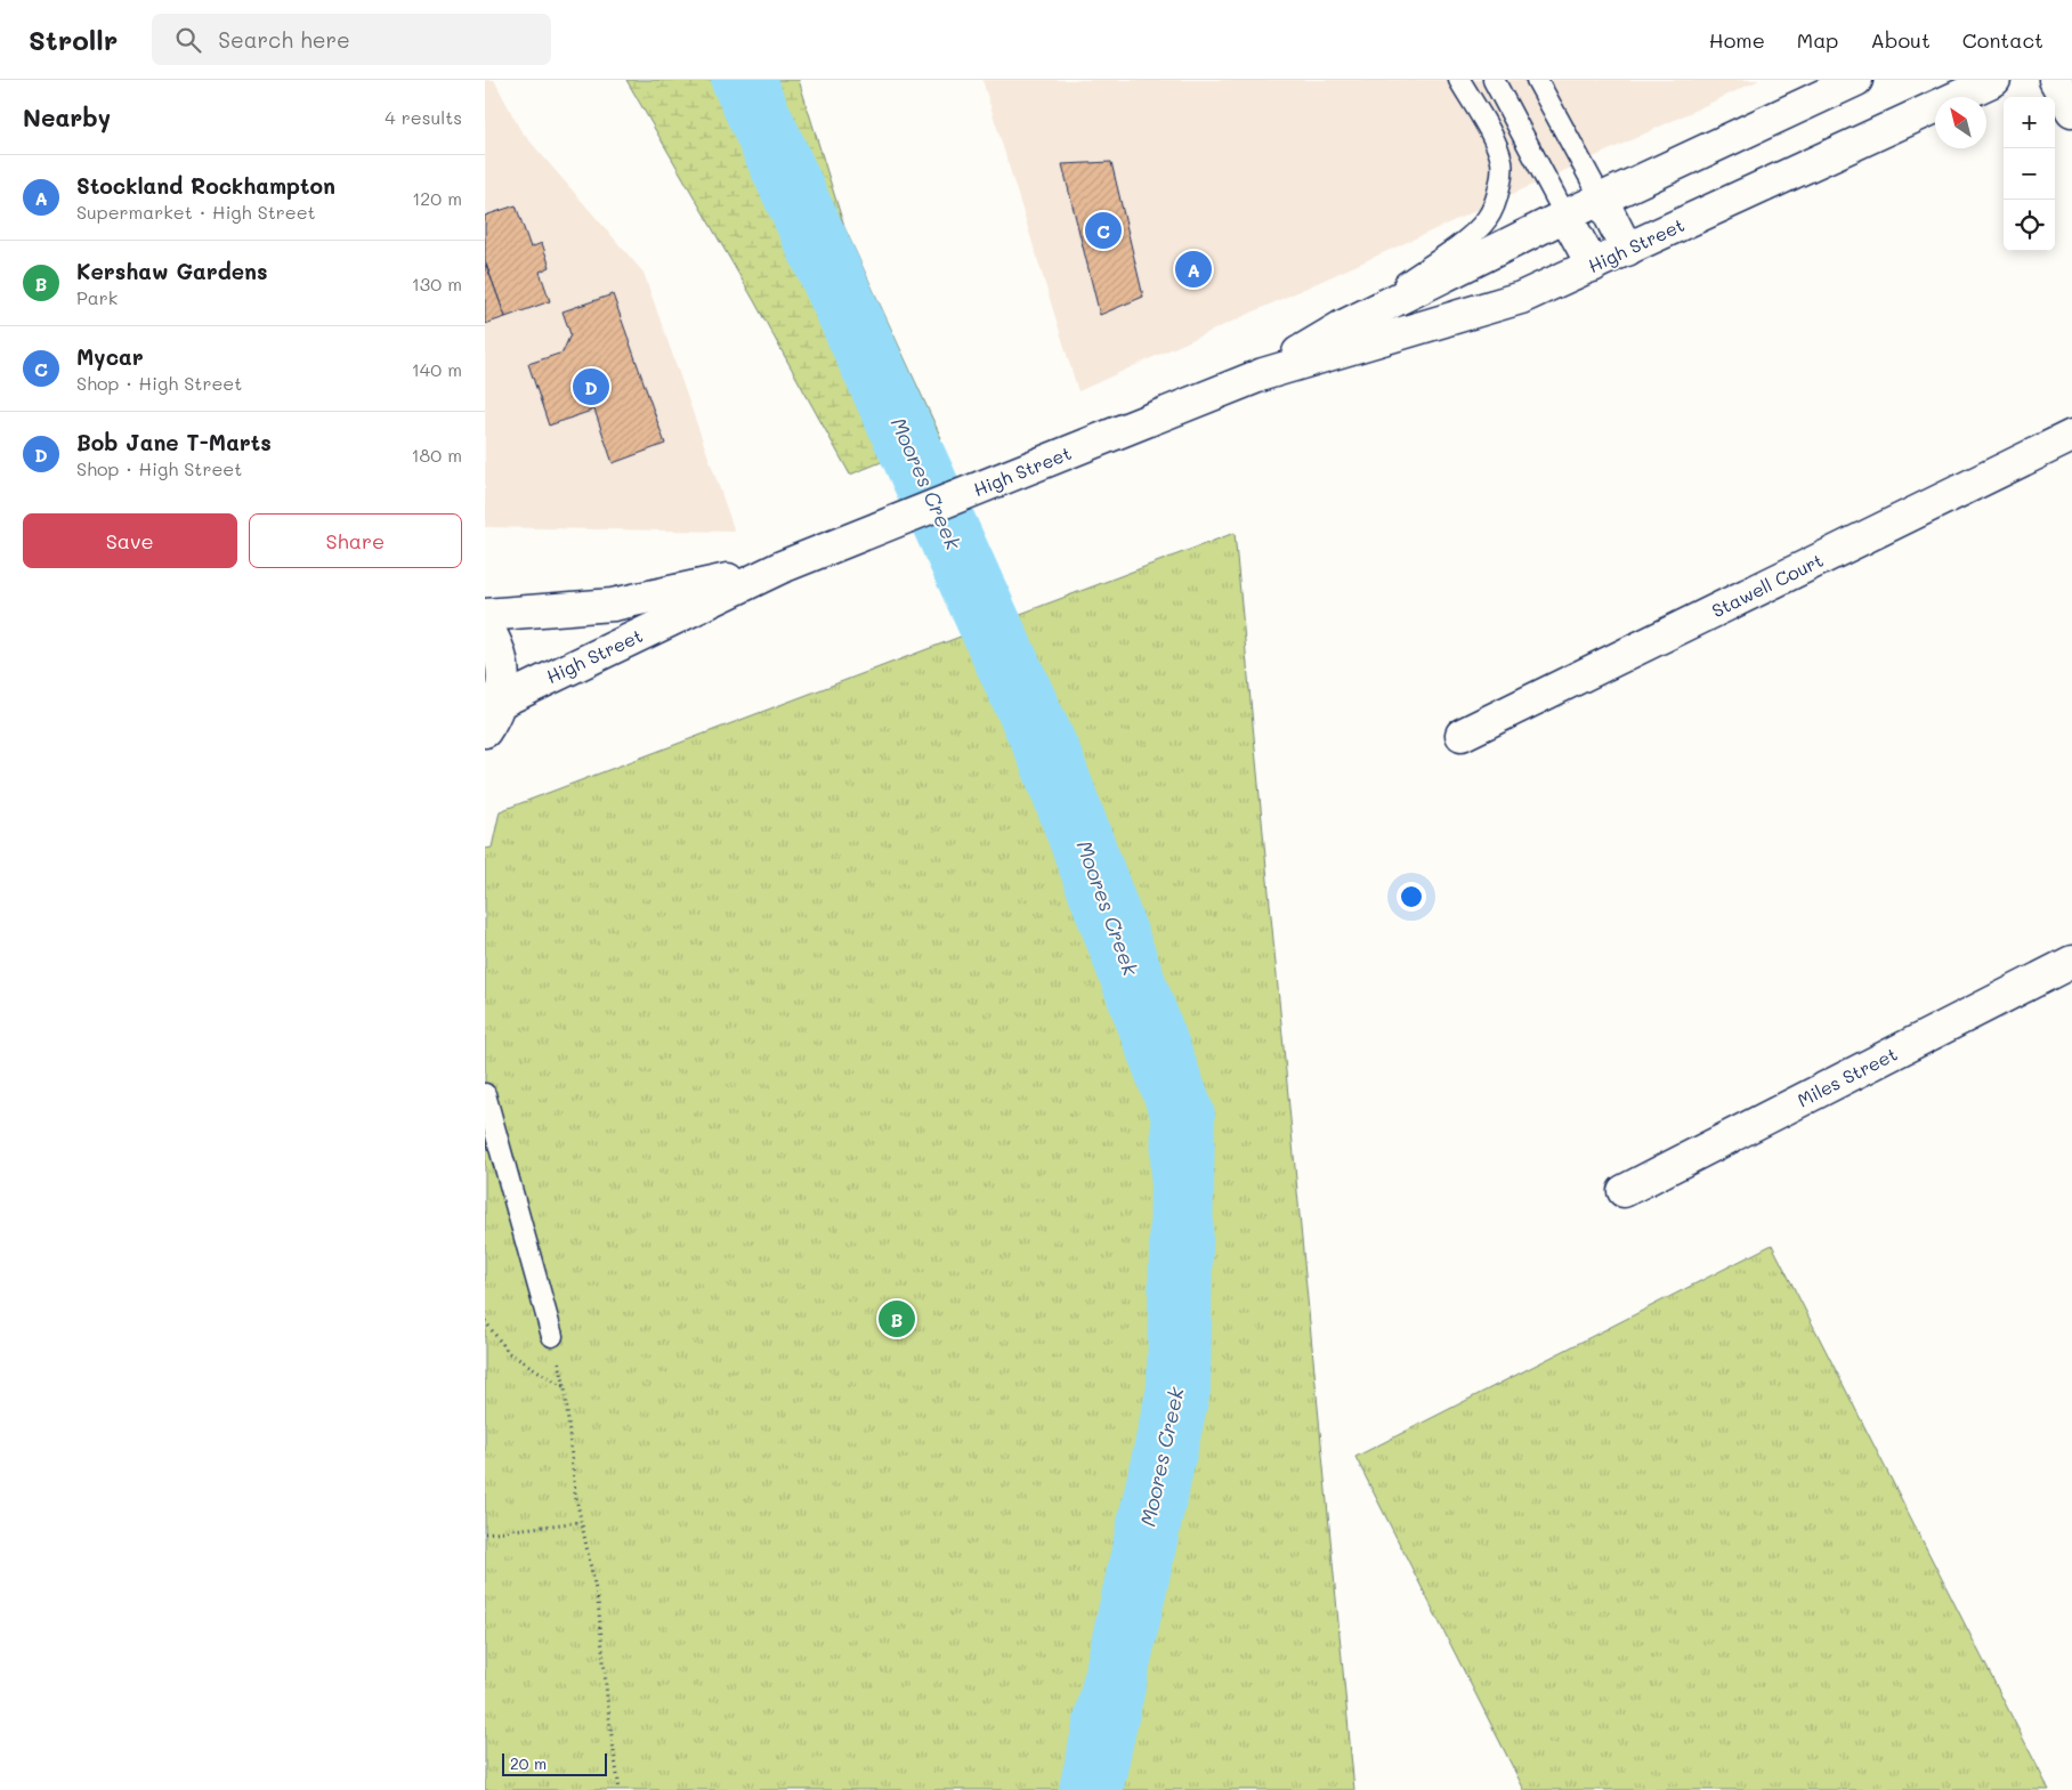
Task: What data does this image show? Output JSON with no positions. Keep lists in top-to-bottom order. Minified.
{"streets":{"main road":["High Street","Stawell Court","Miles Street"]},"water":["Moores Creek"],"scale_bar":"20 m","north":"top left","page":{"header":"Strollr","search":"Search here","nav":["Home","Map","About","Contact"],"heading":["Nearby","4 results"],"map_buttons":["+","−"],"list":[{"mark":"A","name":"Stockland Rockhampton","note":"Supermarket · High Street","value":"120 m"},{"mark":"B","name":"Kershaw Gardens","note":"Park","value":"130 m"},{"mark":"C","name":"Mycar","note":"Shop · High Street","value":"140 m"},{"mark":"D","name":"Bob Jane T-Marts","note":"Shop · High Street","value":"180 m"}],"pins":["C","A","D","B"],"buttons":["Save","Share"],"scale":"20 m"}}
